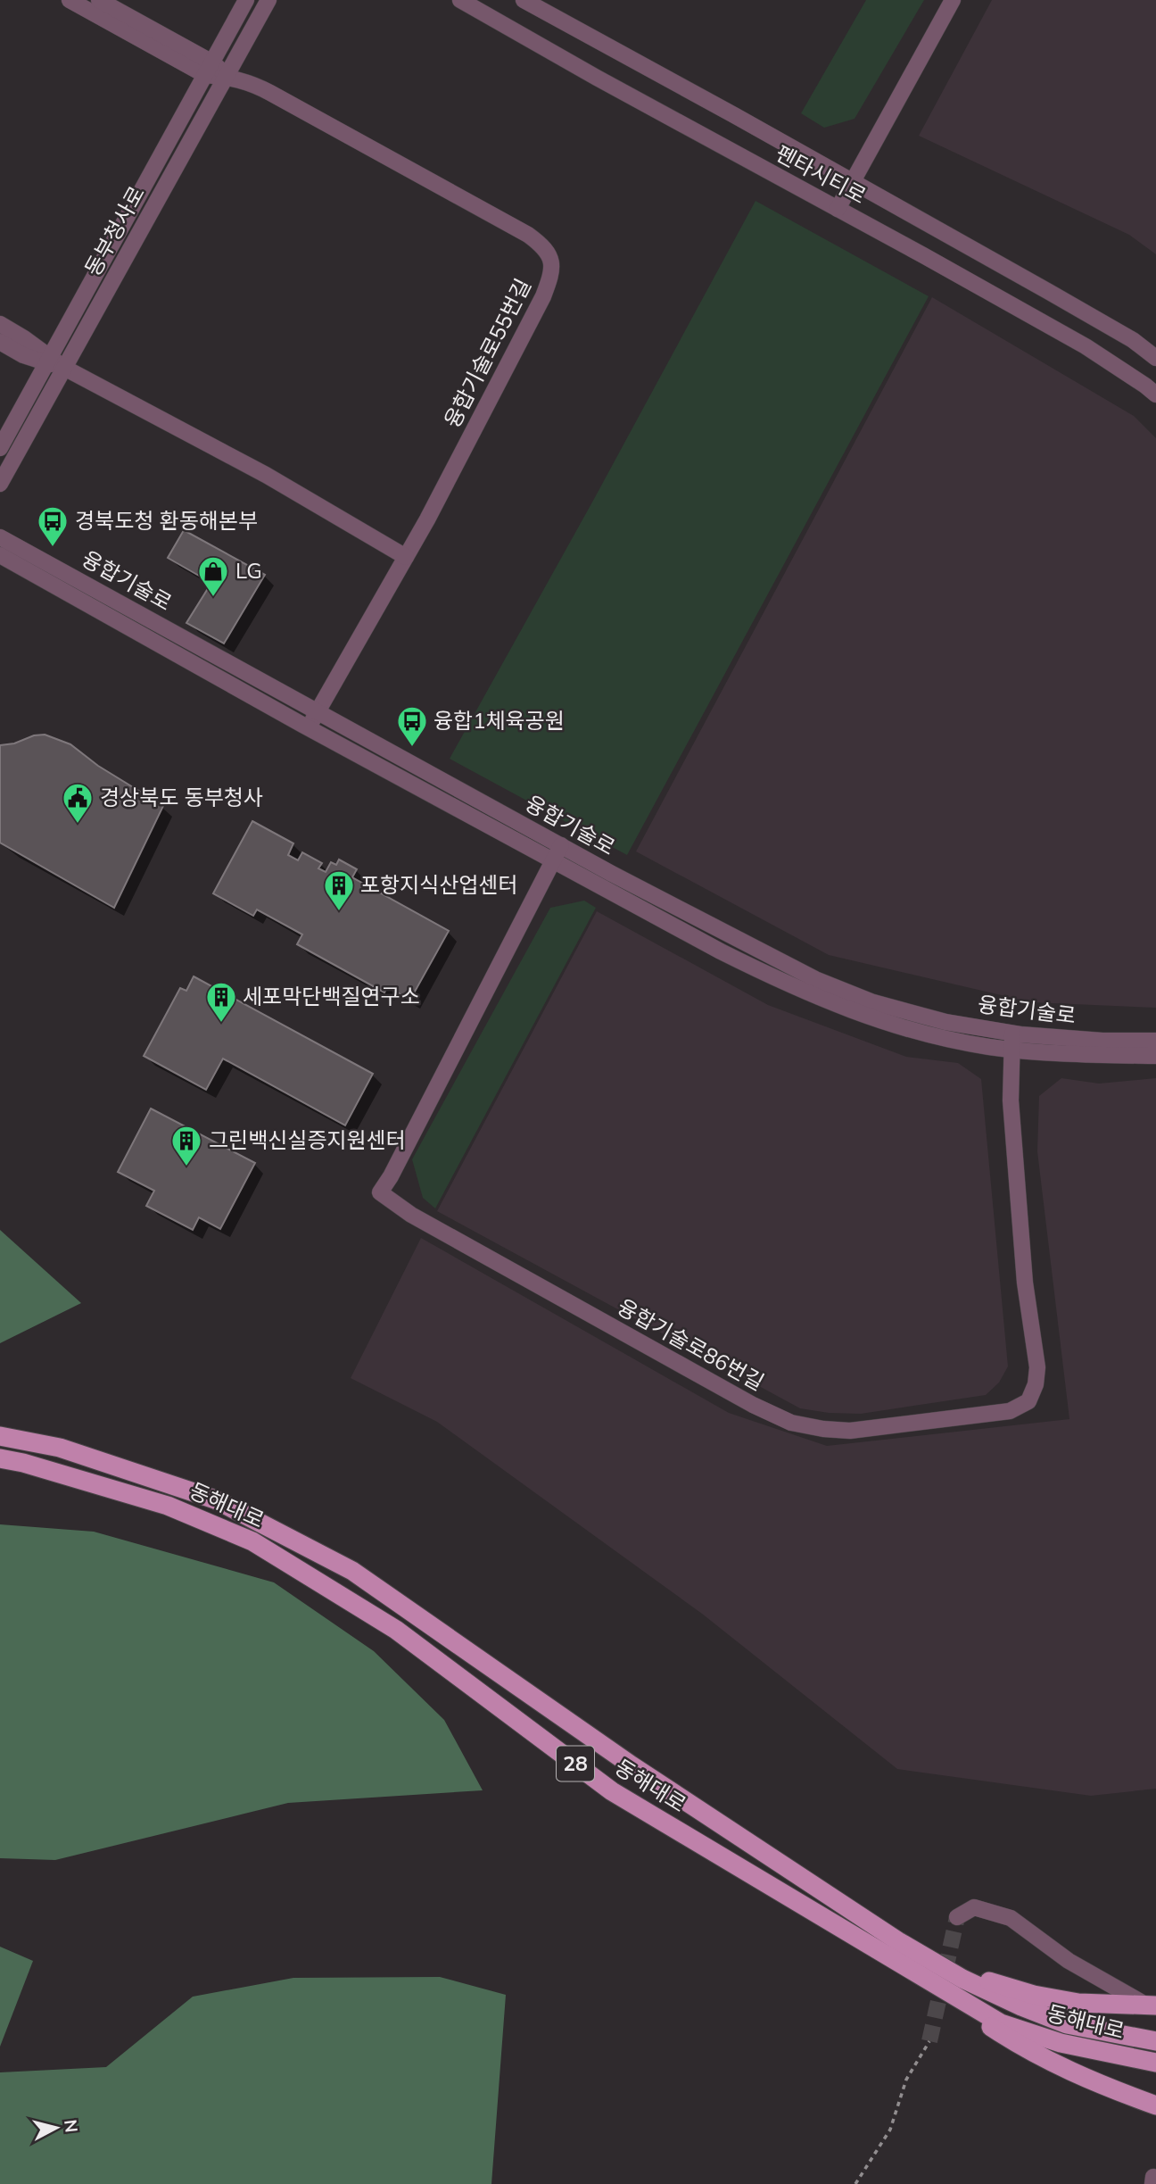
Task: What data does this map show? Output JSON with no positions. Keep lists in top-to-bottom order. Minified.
{"streets":{"main road":["동해대로","28"],"street":["펜타시티로","동부청사로","융합기술로55번길","융합기술로","융합기술로86번길"]},"crossings":[["동부청사로","융합기술로55번길"],["융합기술로55번길","융합기술로"],["융합기술로","융합기술로86번길"]],"places":{"bus stop":["경북도청 환동해본부","융합1체육공원"],"shop":["LG"],"public building":["경상북도 동부청사"],"building":["포항지식산업센터","세포막단백질연구소","그린백신실증지원센터"]},"north":"right"}
